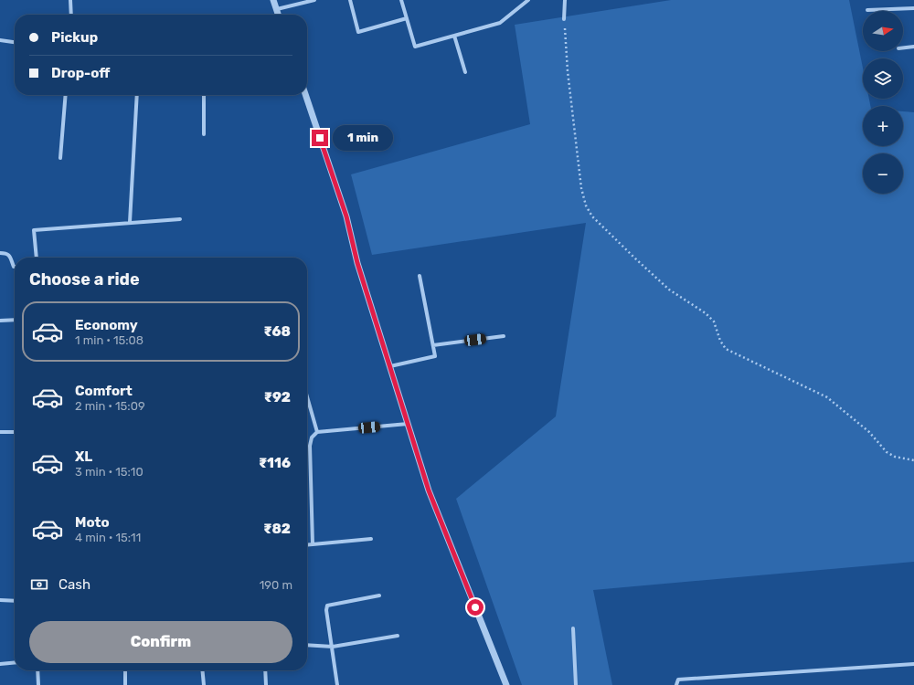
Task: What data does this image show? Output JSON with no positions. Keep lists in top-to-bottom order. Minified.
{"north":"right","page":{"map_buttons":["+","−"],"banner":["Pickup","Drop-off"],"bubble":"1 min","heading":"Choose a ride","list":[{"name":"Economy","note":"1 min · 15:08","value":"₹68"},{"name":"Comfort","note":"2 min · 15:09","value":"₹92"},{"name":"XL","note":"3 min · 15:10","value":"₹116"},{"name":"Moto","note":"4 min · 15:11","value":"₹82"}],"pay":["Cash","190 m"],"buttons":"Confirm"}}
